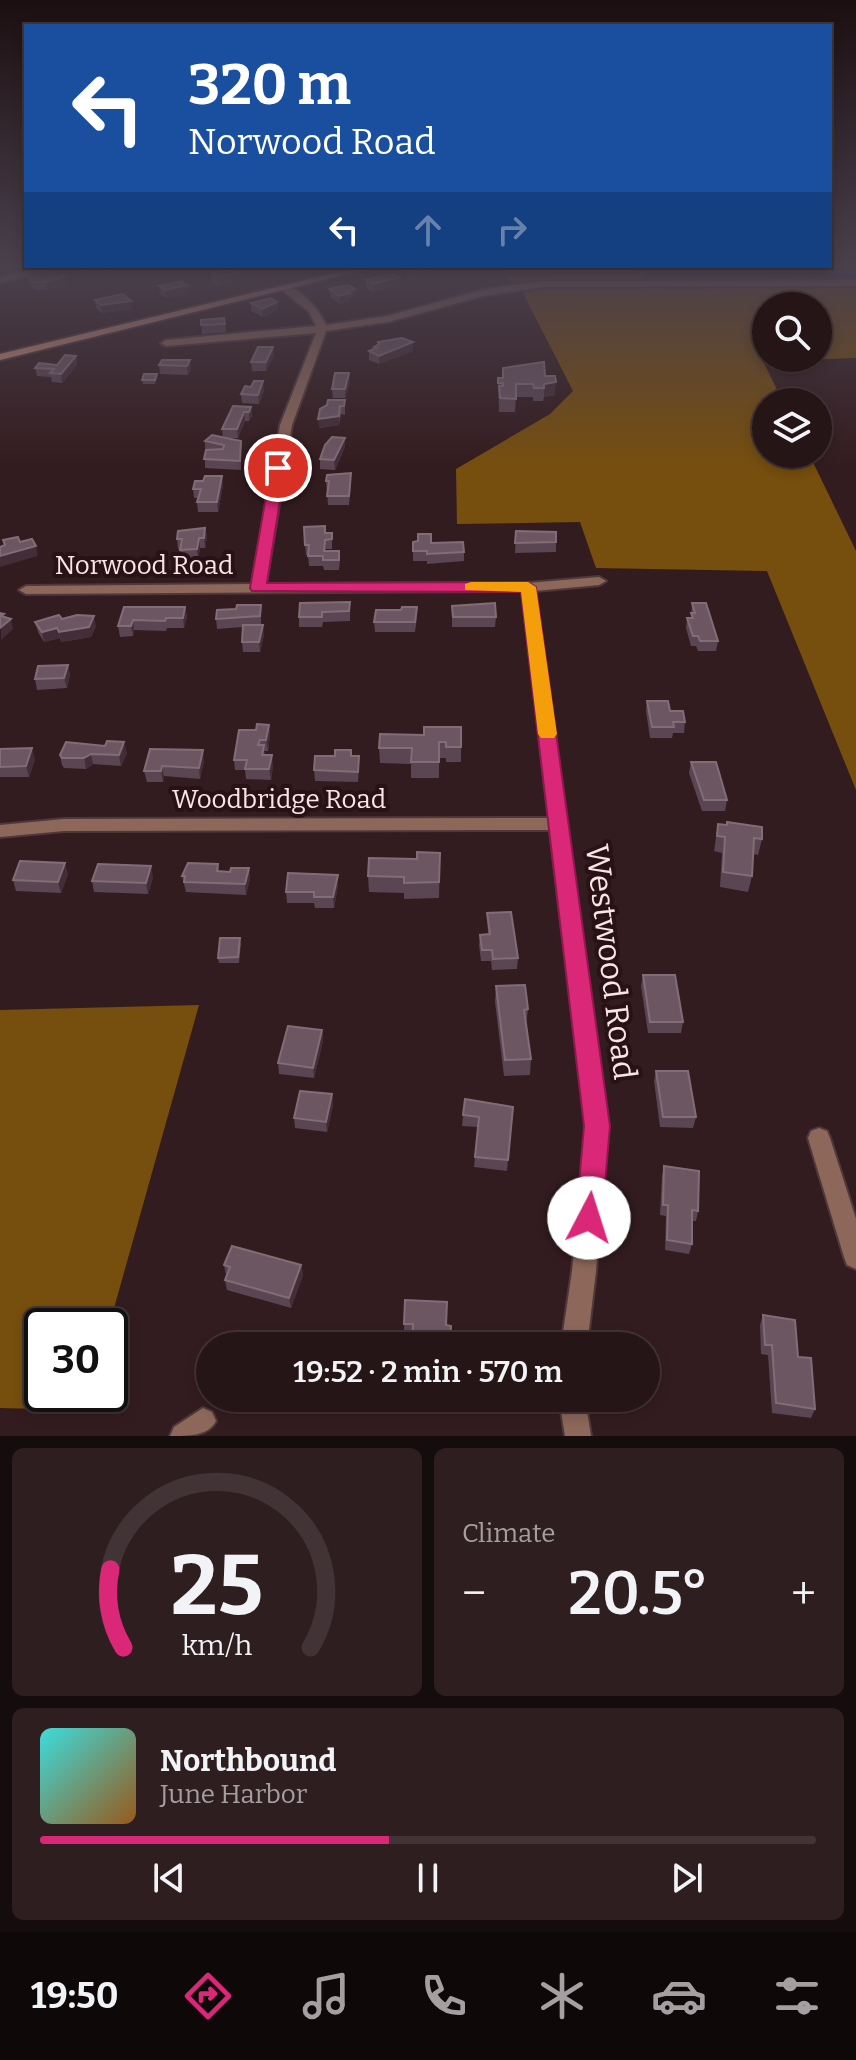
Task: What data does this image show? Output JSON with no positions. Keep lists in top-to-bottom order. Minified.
{"streets":{"street":["Norwood Road","Woodbridge Road","Westwood Road"]},"crossings":[["Norwood Road","Westwood Road"],["Woodbridge Road","Westwood Road"]],"page":{"turn":["320 m","Norwood Road"],"limit":"30","trip":"19:52 · 2 min · 570 m","tile":"Climate","heat":["−","20.5°","+"],"song":["Northbound","June Harbor"],"tabs":"19:50","gauge":["25","km/h"]}}
